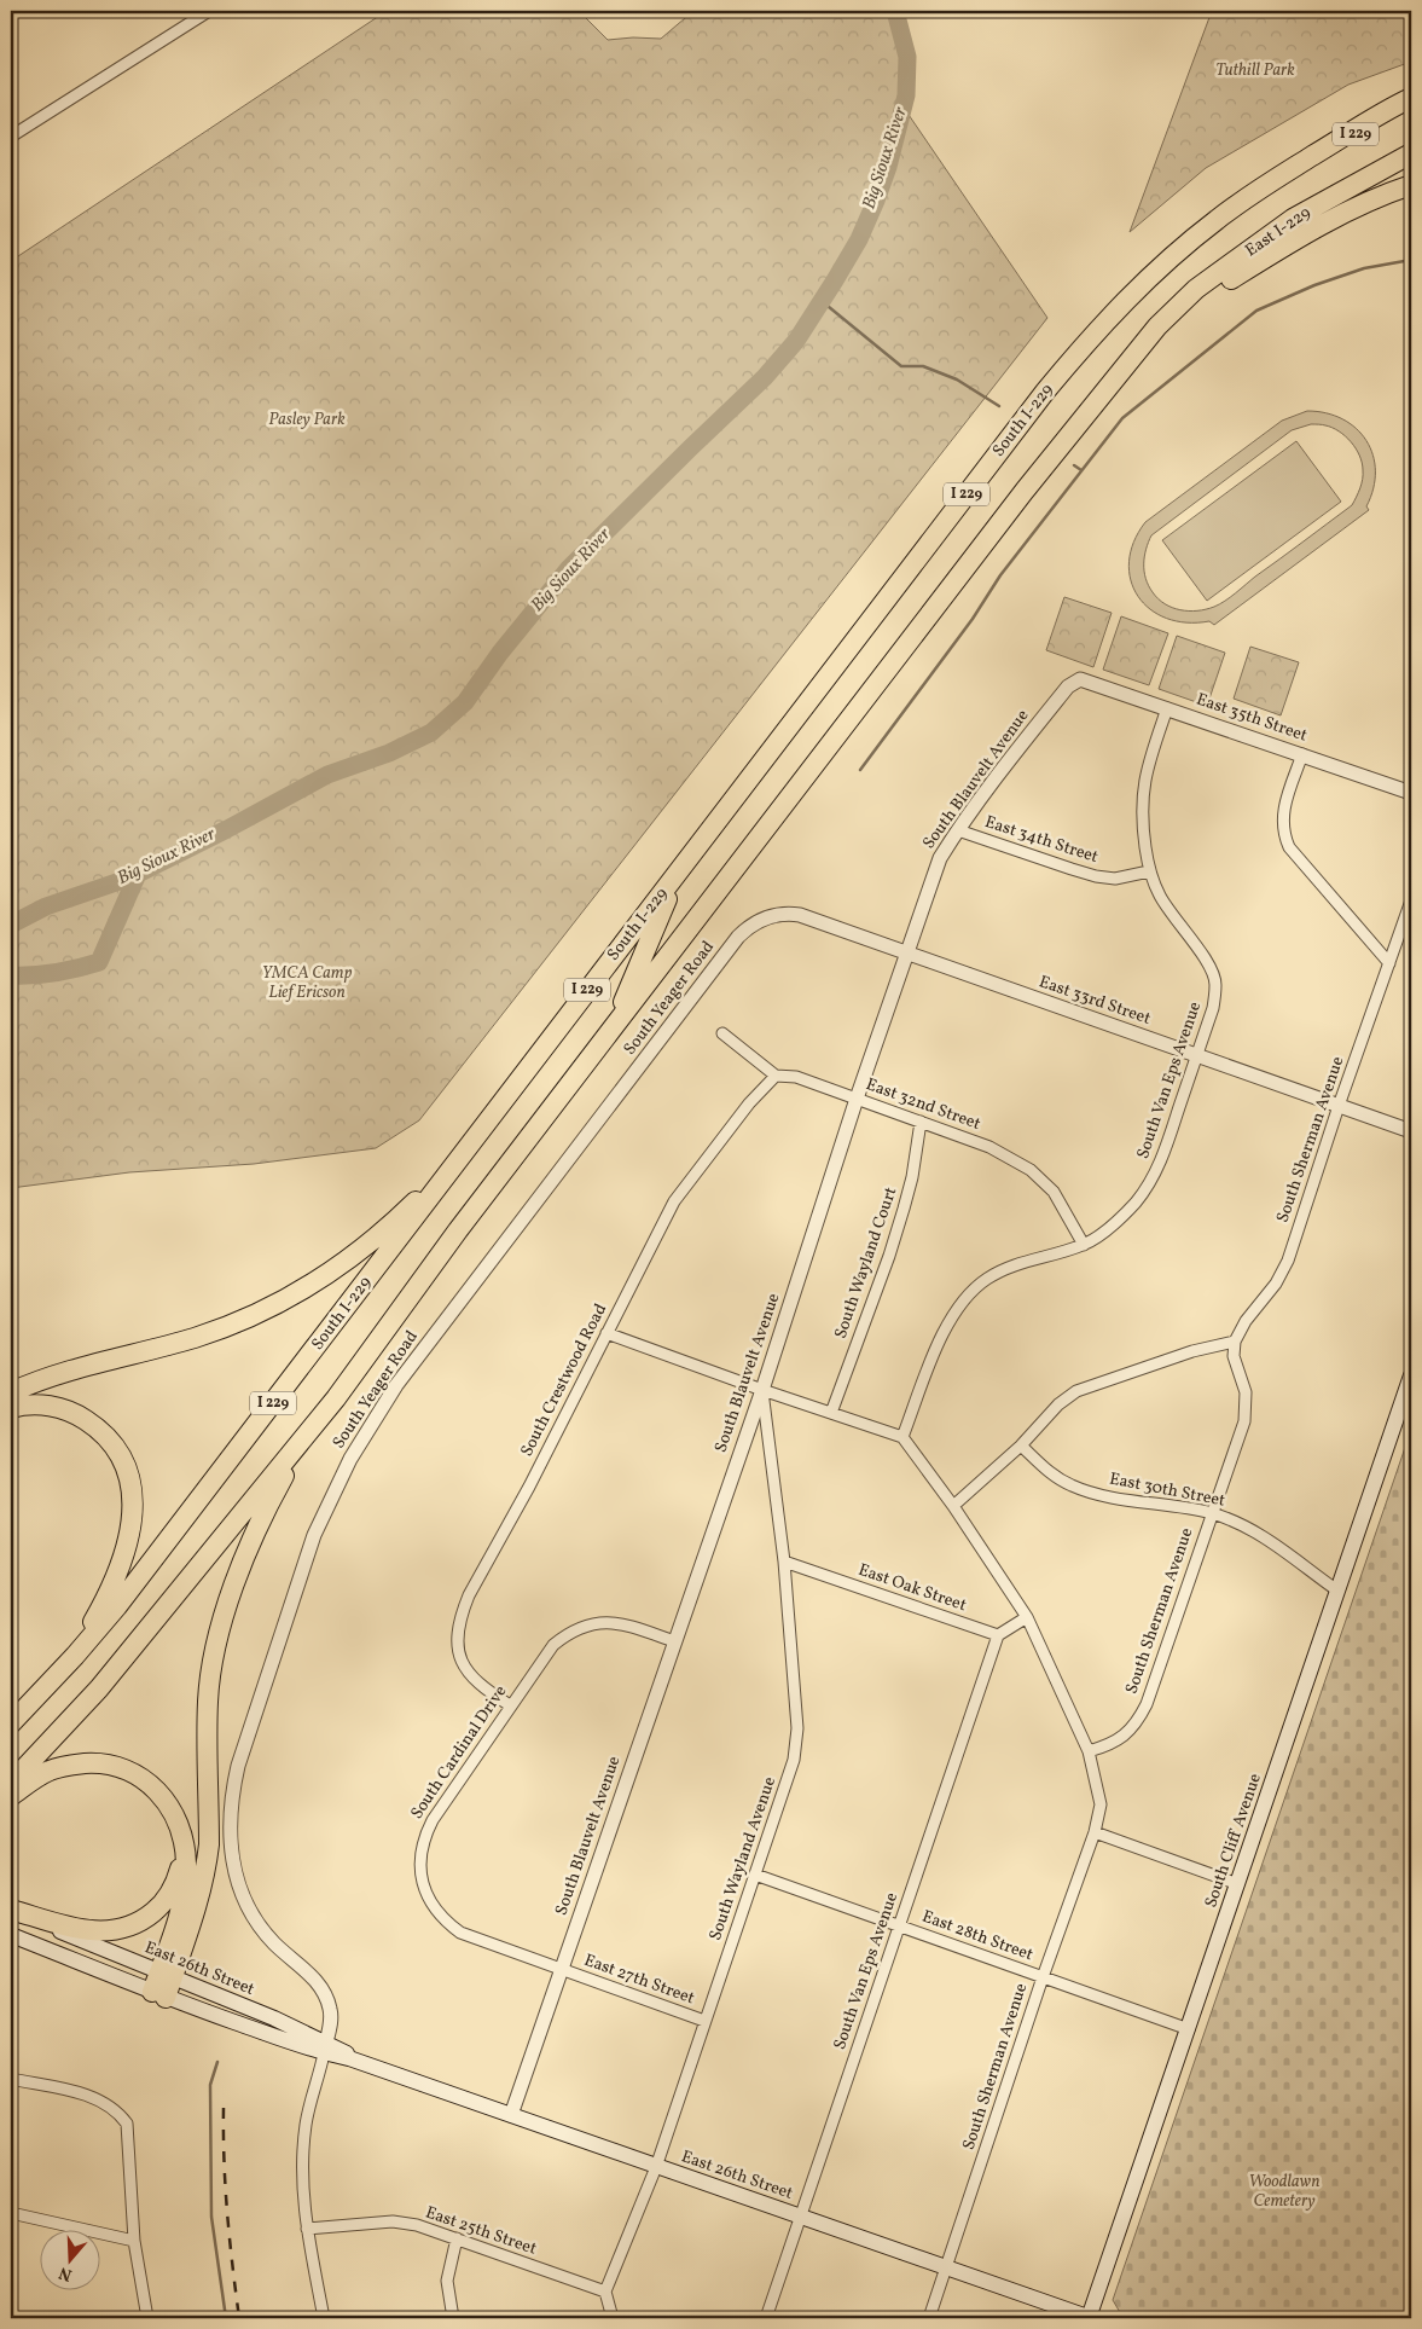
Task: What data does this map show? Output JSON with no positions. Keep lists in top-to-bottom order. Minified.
{"streets":{"highway":["I 229","East I-229","South I-229"],"main road":["South Cliff Avenue","East 26th Street"],"street":["East 35th Street","South Blauvelt Avenue","East 34th Street","South Yeager Road","East 33rd Street","South Van Eps Avenue","East 32nd Street","South Sherman Avenue","South Wayland Court","South Crestwood Road","East 30th Street","East Oak Street","South Cardinal Drive","South Wayland Avenue","East 28th Street","East 27th Street","East 25th Street"]},"crossings":[["I 229","East I-229"],["I 229","South I-229"],["East 35th Street","South Blauvelt Avenue"],["East 35th Street","South Van Eps Avenue"],["South Blauvelt Avenue","East 34th Street"],["South Blauvelt Avenue","East 33rd Street"],["South Blauvelt Avenue","East 32nd Street"],["South Blauvelt Avenue","South Cardinal Drive"],["South Blauvelt Avenue","South Wayland Avenue"],["South Blauvelt Avenue","East 26th Street"],["South Blauvelt Avenue","East 27th Street"],["East 34th Street","South Van Eps Avenue"],["South Yeager Road","East 33rd Street"],["South Yeager Road","East 26th Street"],["East 33rd Street","South Van Eps Avenue"],["East 33rd Street","South Sherman Avenue"],["South Van Eps Avenue","East 32nd Street"],["South Van Eps Avenue","East Oak Street"],["South Van Eps Avenue","East 28th Street"],["South Van Eps Avenue","East 26th Street"],["East 32nd Street","South Wayland Court"],["East 32nd Street","South Crestwood Road"],["South Sherman Avenue","East 30th Street"],["South Sherman Avenue","East 28th Street"],["South Sherman Avenue","East 26th Street"],["South Crestwood Road","South Cardinal Drive"],["East 30th Street","South Cliff Avenue"],["East Oak Street","South Wayland Avenue"],["South Cardinal Drive","East 27th Street"],["South Cliff Avenue","East 28th Street"],["South Cliff Avenue","East 26th Street"],["South Wayland Avenue","East 28th Street"],["South Wayland Avenue","East 26th Street"],["South Wayland Avenue","East 27th Street"],["South Wayland Avenue","East 25th Street"]],"water":["Big Sioux River"],"parks":["Tuthill Park","Pasley Park","YMCA Camp Lief Ericson","Woodlawn Cemetery"],"north":"bottom"}
